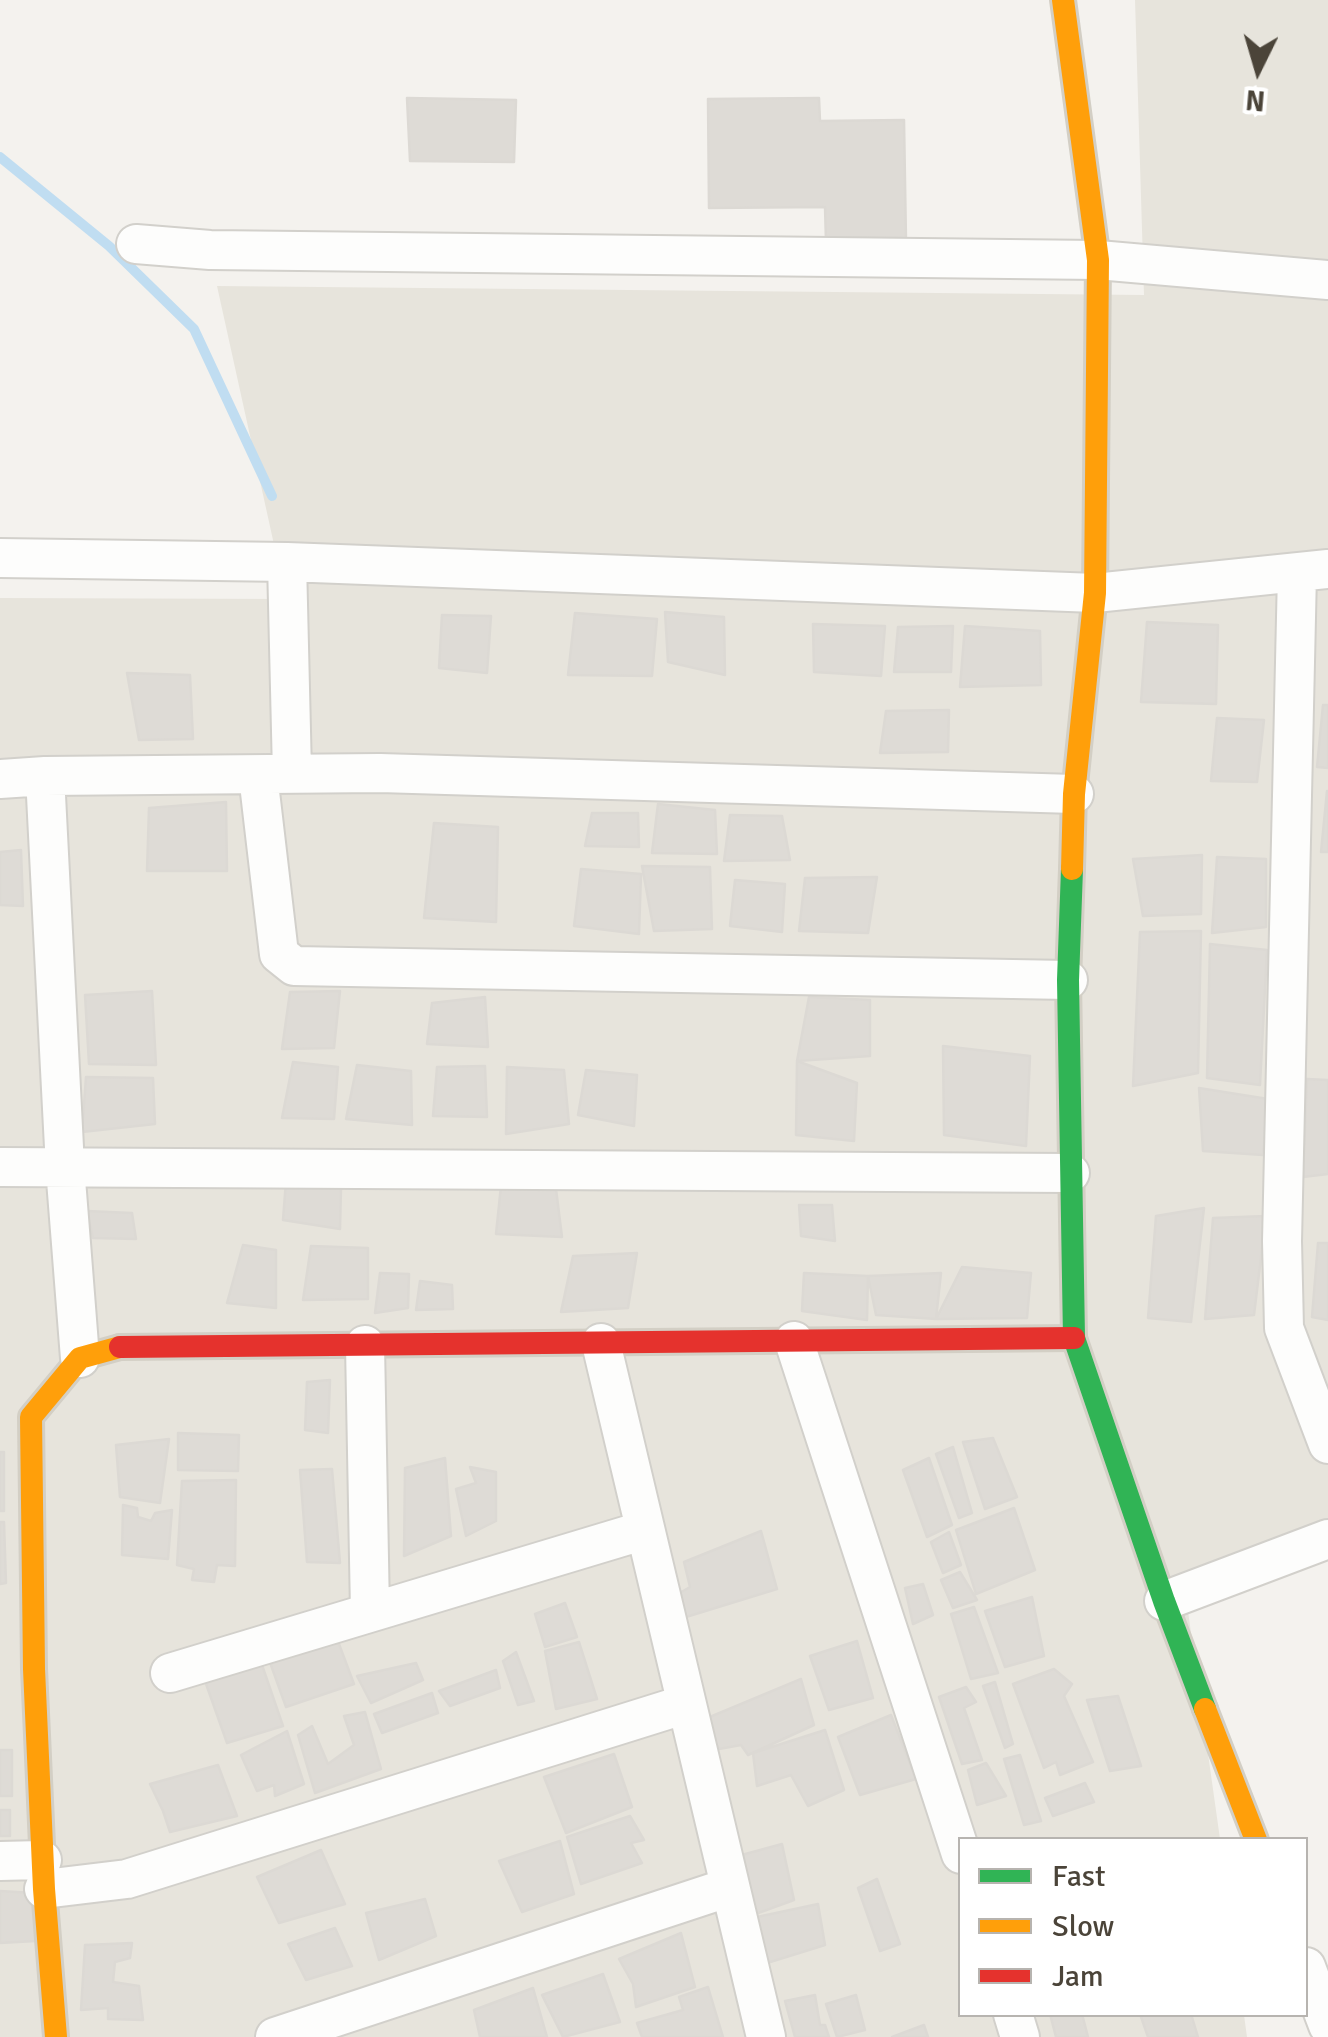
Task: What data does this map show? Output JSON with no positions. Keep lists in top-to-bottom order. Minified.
{"legend":["Fast","Slow","Jam"],"north":"bottom"}
